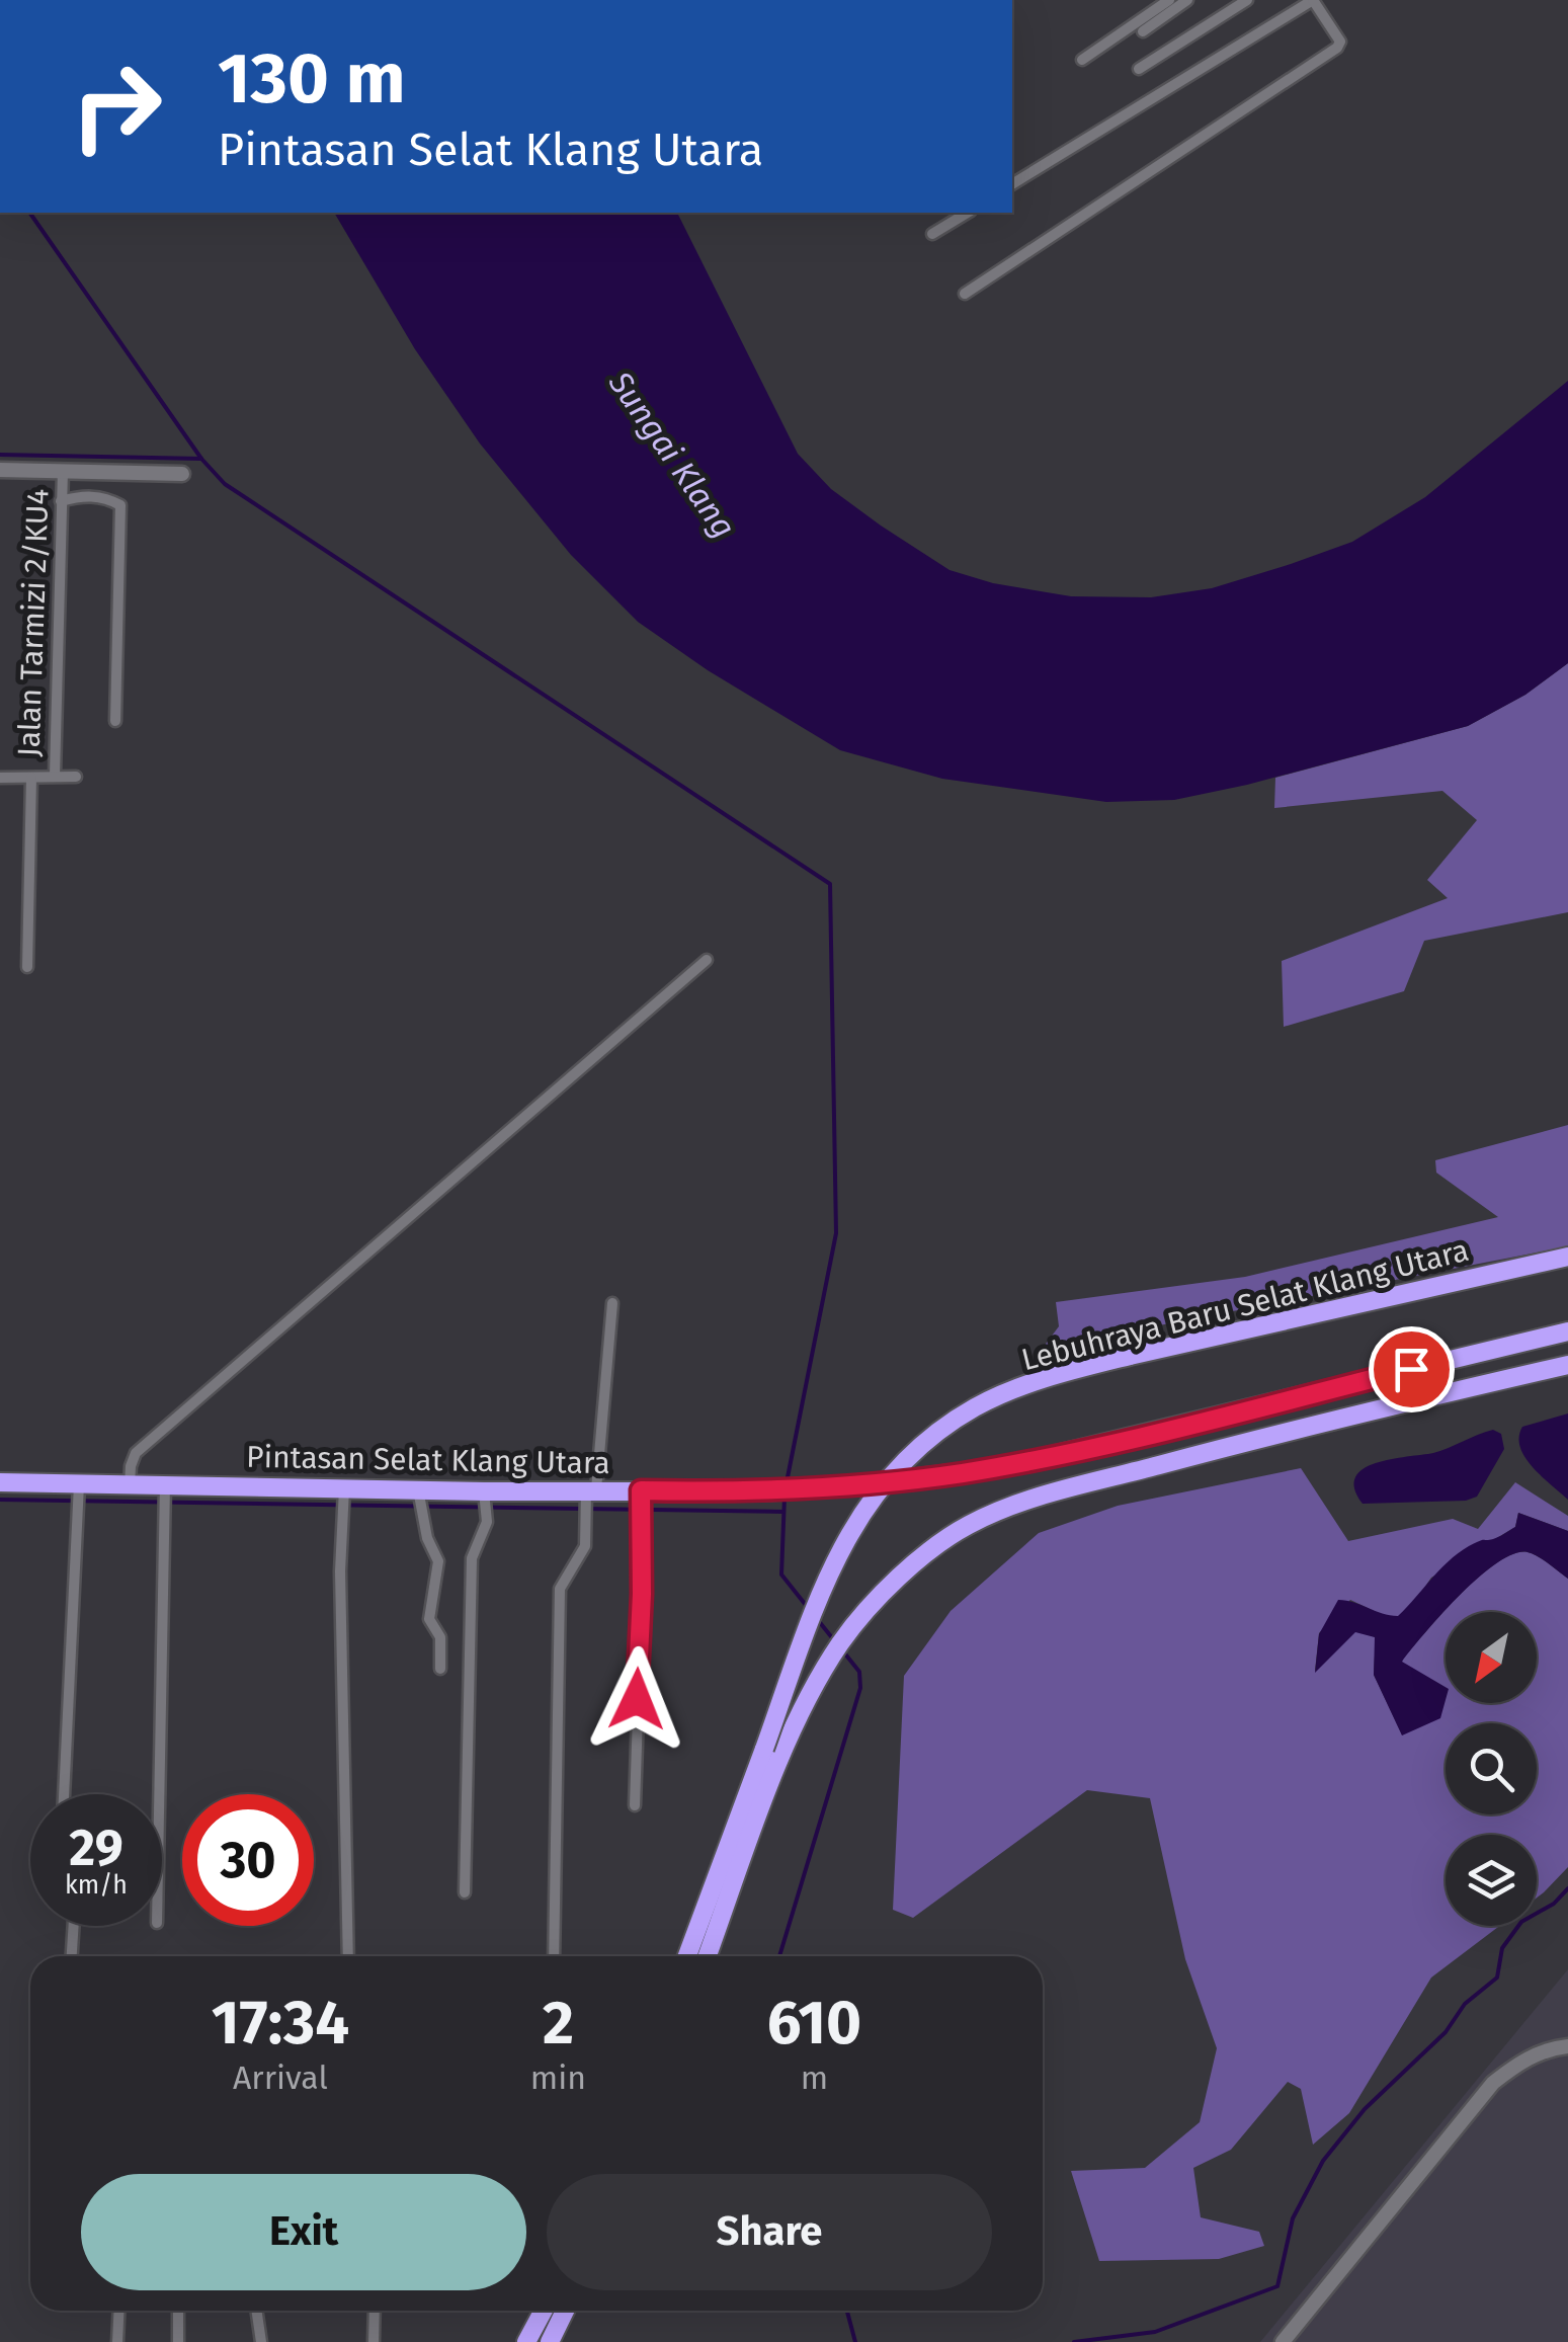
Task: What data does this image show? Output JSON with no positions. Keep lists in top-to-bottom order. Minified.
{"streets":{"highway":["Lebuhraya Baru Selat Klang Utara","Pintasan Selat Klang Utara"],"street":["Jalan Tarmizi 2/KU4"]},"water":["Sungai Klang"],"north":"bottom left","page":{"turn":["130 m","Pintasan Selat Klang Utara"],"speed":"29 km/h","limit":"30","eta":["17:34","Arrival","2","min","610","m"],"buttons":["Exit","Share"]}}
